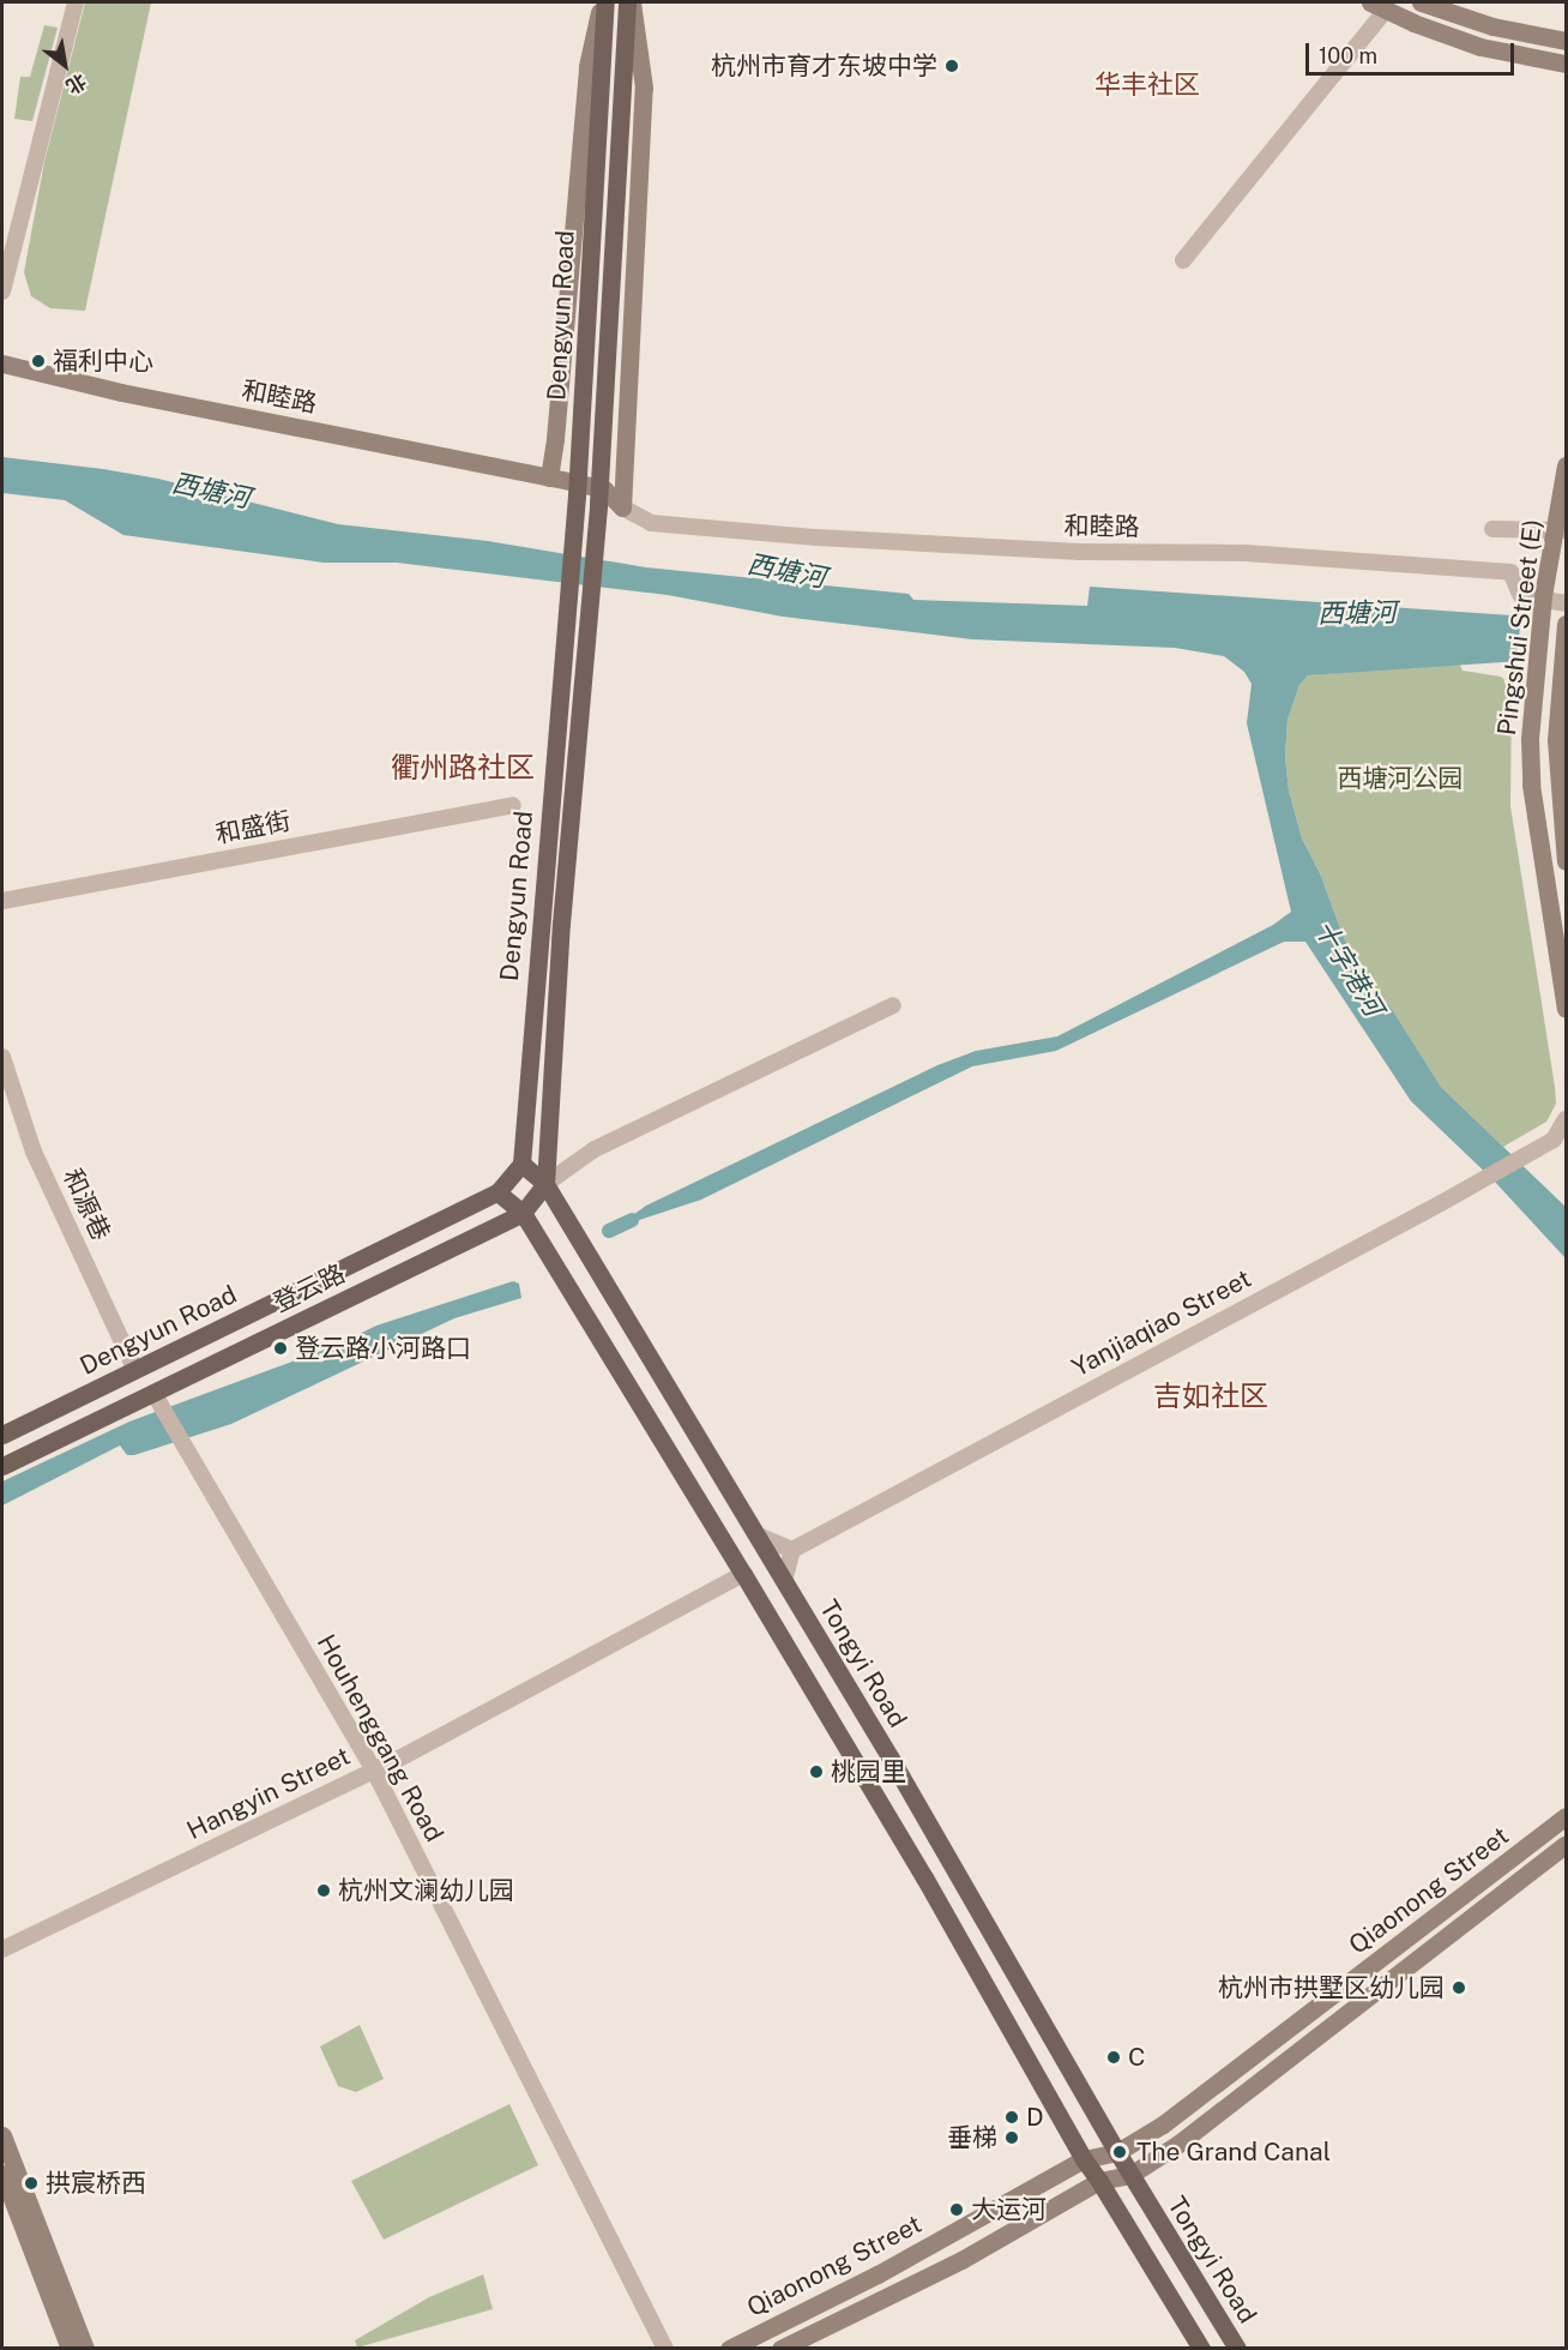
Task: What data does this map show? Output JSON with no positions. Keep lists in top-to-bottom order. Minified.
{"streets":{"main road":["Dengyun Road","登云路","Tongyi Road"],"street":["和睦路","Pingshui Street (E)","和盛街","和源巷","Yanjiaqiao Street","Houhenggang Road","Hangyin Street","Qiaonong Street"]},"crossings":[["Dengyun Road","和源巷"],["Dengyun Road","Tongyi Road"],["登云路","Houhenggang Road"],["Tongyi Road","Qiaonong Street"],["Houhenggang Road","Hangyin Street"]],"districts":["华丰社区","衢州路社区","吉如社区"],"water":["西塘河","十字港河"],"parks":["西塘河公园"],"places":["杭州市育才东坡中学","福利中心","登云路小河路口","桃园里","杭州文澜幼儿园","杭州市拱墅区幼儿园","C","D","垂梯","The Grand Canal","拱宸桥西","大运河"],"scale_bar":"100 m","north":"bottom right"}
